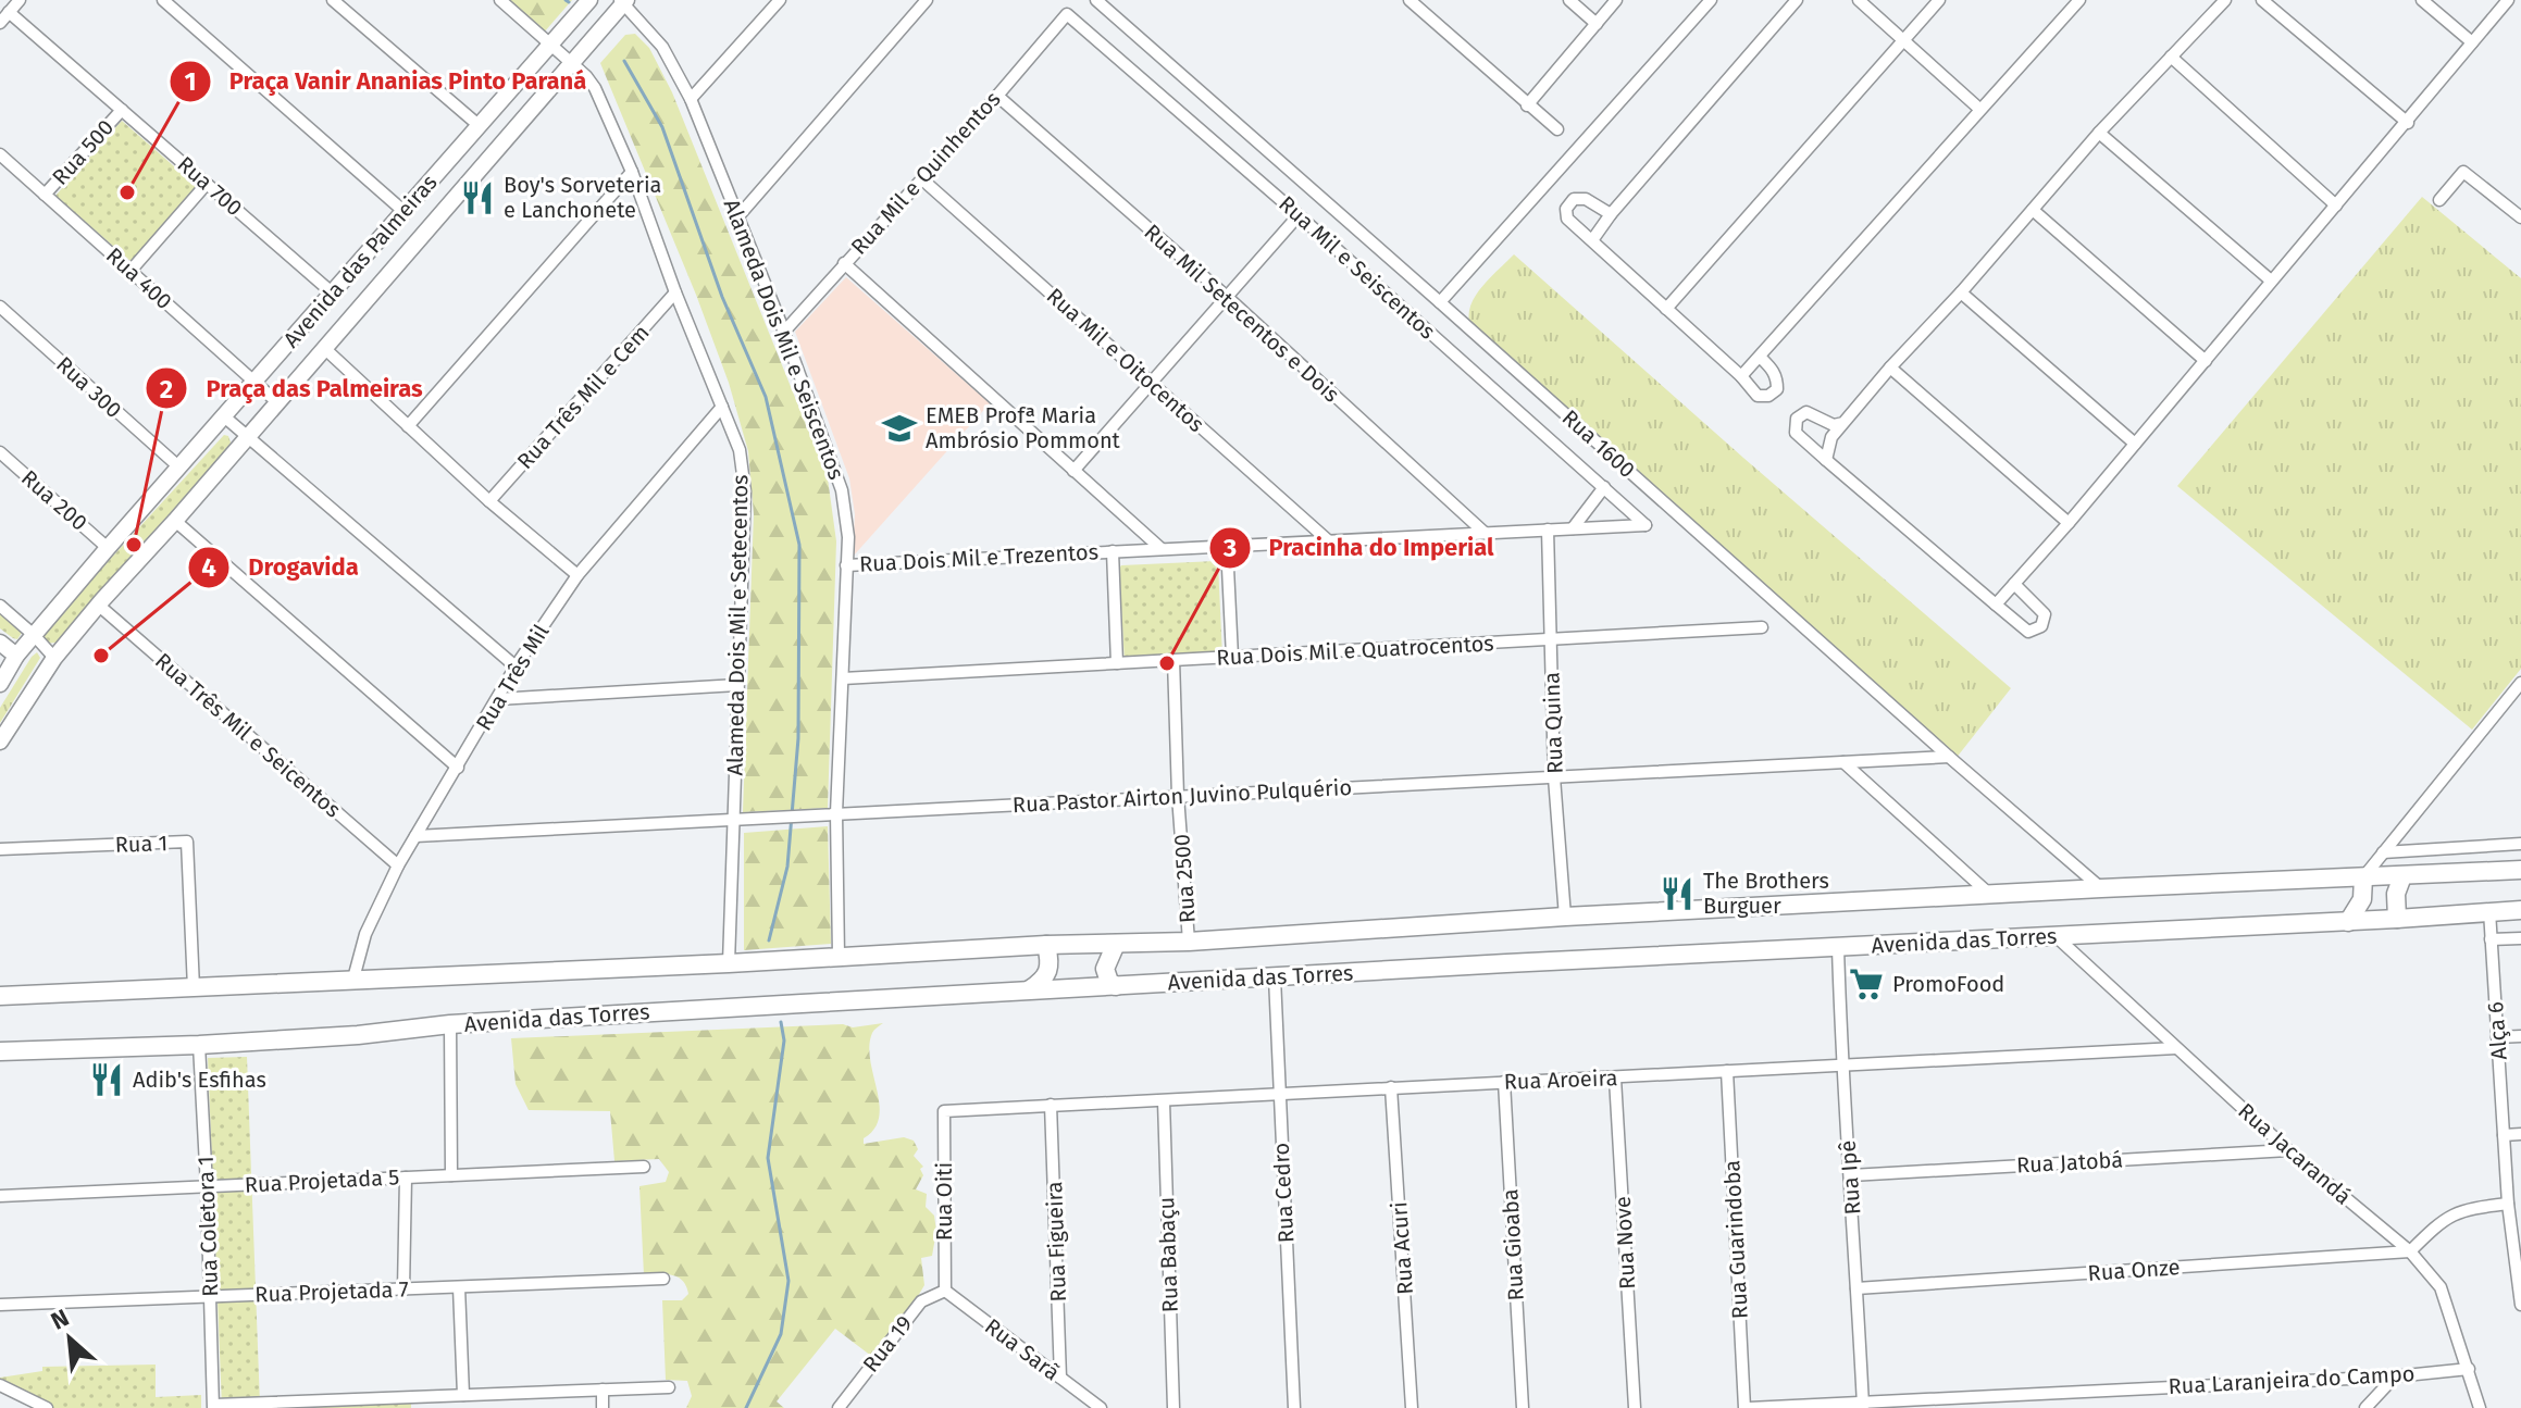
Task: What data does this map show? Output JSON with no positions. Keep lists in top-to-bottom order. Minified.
{"streets":{"main road":["Avenida das Torres"],"street":["Rua 500","Rua Mil e Quinhentos","Rua 700","Avenida das Palmeiras","Rua Mil e Seiscentos","Rua 400","Rua Mil Setecentos e Dois","Alameda Dois Mil e Seiscentos","Rua Mil e Oitocentos","Rua 300","Rua Três Mil e Cem","Rua 1600","Rua 200","Rua Dois Mil e Trezentos","Alameda Dois Mil e Setecentos","Rua Dois Mil e Quatrocentos","Rua Três Mil","Rua Quina","Rua Três Mil e Seicentos","Rua Pastor Airton Juvino Pulquério","Rua 1","Rua 2500","Alça 6","Rua Aroeira","Rua Jacarandá","Rua Jatobá","Rua Ipê","Rua Projetada 5","Rua Cedro","Rua Oiti","Rua Coletora 1","Rua Guarindoba","Rua Figueira","Rua Nove","Rua Gioaba","Rua Acuri","Rua Babaçu","Rua Onze","Rua Projetada 7","Rua 19","Rua Sarã","Rua Laranjeira do Campo"]},"crossings":[["Rua 500","Rua 700"],["Rua 500","Rua 400"],["Rua Mil e Quinhentos","Rua Mil e Seiscentos"],["Rua Mil e Quinhentos","Rua Mil Setecentos e Dois"],["Rua Mil e Quinhentos","Alameda Dois Mil e Seiscentos"],["Rua Mil e Quinhentos","Rua Mil e Oitocentos"],["Rua 700","Avenida das Palmeiras"],["Avenida das Palmeiras","Rua 400"],["Avenida das Palmeiras","Alameda Dois Mil e Seiscentos"],["Avenida das Palmeiras","Rua 300"],["Avenida das Palmeiras","Rua 200"],["Avenida das Palmeiras","Alameda Dois Mil e Setecentos"],["Avenida das Palmeiras","Rua Três Mil e Seicentos"],["Rua Mil e Seiscentos","Rua Dois Mil e Trezentos"],["Rua Mil Setecentos e Dois","Rua Dois Mil e Trezentos"],["Alameda Dois Mil e Seiscentos","Rua Dois Mil e Trezentos"],["Alameda Dois Mil e Seiscentos","Rua Dois Mil e Quatrocentos"],["Alameda Dois Mil e Seiscentos","Rua Pastor Airton Juvino Pulquério"],["Rua Mil e Oitocentos","Rua Dois Mil e Trezentos"],["Rua Três Mil e Cem","Alameda Dois Mil e Setecentos"],["Rua 1600","Rua Pastor Airton Juvino Pulquério"],["Rua 1600","Avenida das Torres"],["Rua Dois Mil e Trezentos","Rua Dois Mil e Quatrocentos"],["Rua Dois Mil e Trezentos","Rua Quina"],["Alameda Dois Mil e Setecentos","Rua Três Mil"],["Alameda Dois Mil e Setecentos","Rua Pastor Airton Juvino Pulquério"],["Alameda Dois Mil e Setecentos","Avenida das Torres"],["Rua Dois Mil e Quatrocentos","Rua Quina"],["Rua Dois Mil e Quatrocentos","Rua 2500"],["Rua Três Mil","Rua Três Mil e Seicentos"],["Rua Três Mil","Rua Pastor Airton Juvino Pulquério"],["Rua Três Mil","Avenida das Torres"],["Rua Quina","Rua Pastor Airton Juvino Pulquério"],["Rua Quina","Avenida das Torres"],["Rua Pastor Airton Juvino Pulquério","Rua 2500"],["Rua 1","Avenida das Torres"],["Rua 2500","Avenida das Torres"],["Avenida das Torres","Alça 6"],["Avenida das Torres","Rua Jacarandá"],["Avenida das Torres","Rua Ipê"],["Avenida das Torres","Rua Cedro"],["Avenida das Torres","Rua Coletora 1"],["Rua Aroeira","Rua Jacarandá"],["Rua Aroeira","Rua Ipê"],["Rua Aroeira","Rua Cedro"],["Rua Aroeira","Rua Oiti"],["Rua Aroeira","Rua Guarindoba"],["Rua Aroeira","Rua Figueira"],["Rua Aroeira","Rua Nove"],["Rua Aroeira","Rua Gioaba"],["Rua Aroeira","Rua Acuri"],["Rua Aroeira","Rua Babaçu"],["Rua Jacarandá","Rua Jatobá"],["Rua Jacarandá","Rua Onze"],["Rua Jacarandá","Rua Laranjeira do Campo"],["Rua Jatobá","Rua Ipê"],["Rua Ipê","Rua Onze"],["Rua Ipê","Rua Laranjeira do Campo"],["Rua Projetada 5","Rua Coletora 1"],["Rua Oiti","Rua 19"],["Rua Oiti","Rua Sarã"],["Rua Coletora 1","Rua Projetada 7"],["Rua Guarindoba","Rua Laranjeira do Campo"],["Rua Figueira","Rua Sarã"],["Rua 19","Rua Sarã"]],"places":{"other":["Praça Vanir Ananias Pinto Paraná","Praça das Palmeiras","Drogavida","Pracinha do Imperial"],"restaurant":["Boy's Sorveteria e Lanchonete","The Brothers Burguer","Adib's Esfihas"],"school or university":["EMEB Profª Maria Ambrósio Pommont"],"supermarket":["PromoFood"]},"north":"top left"}
